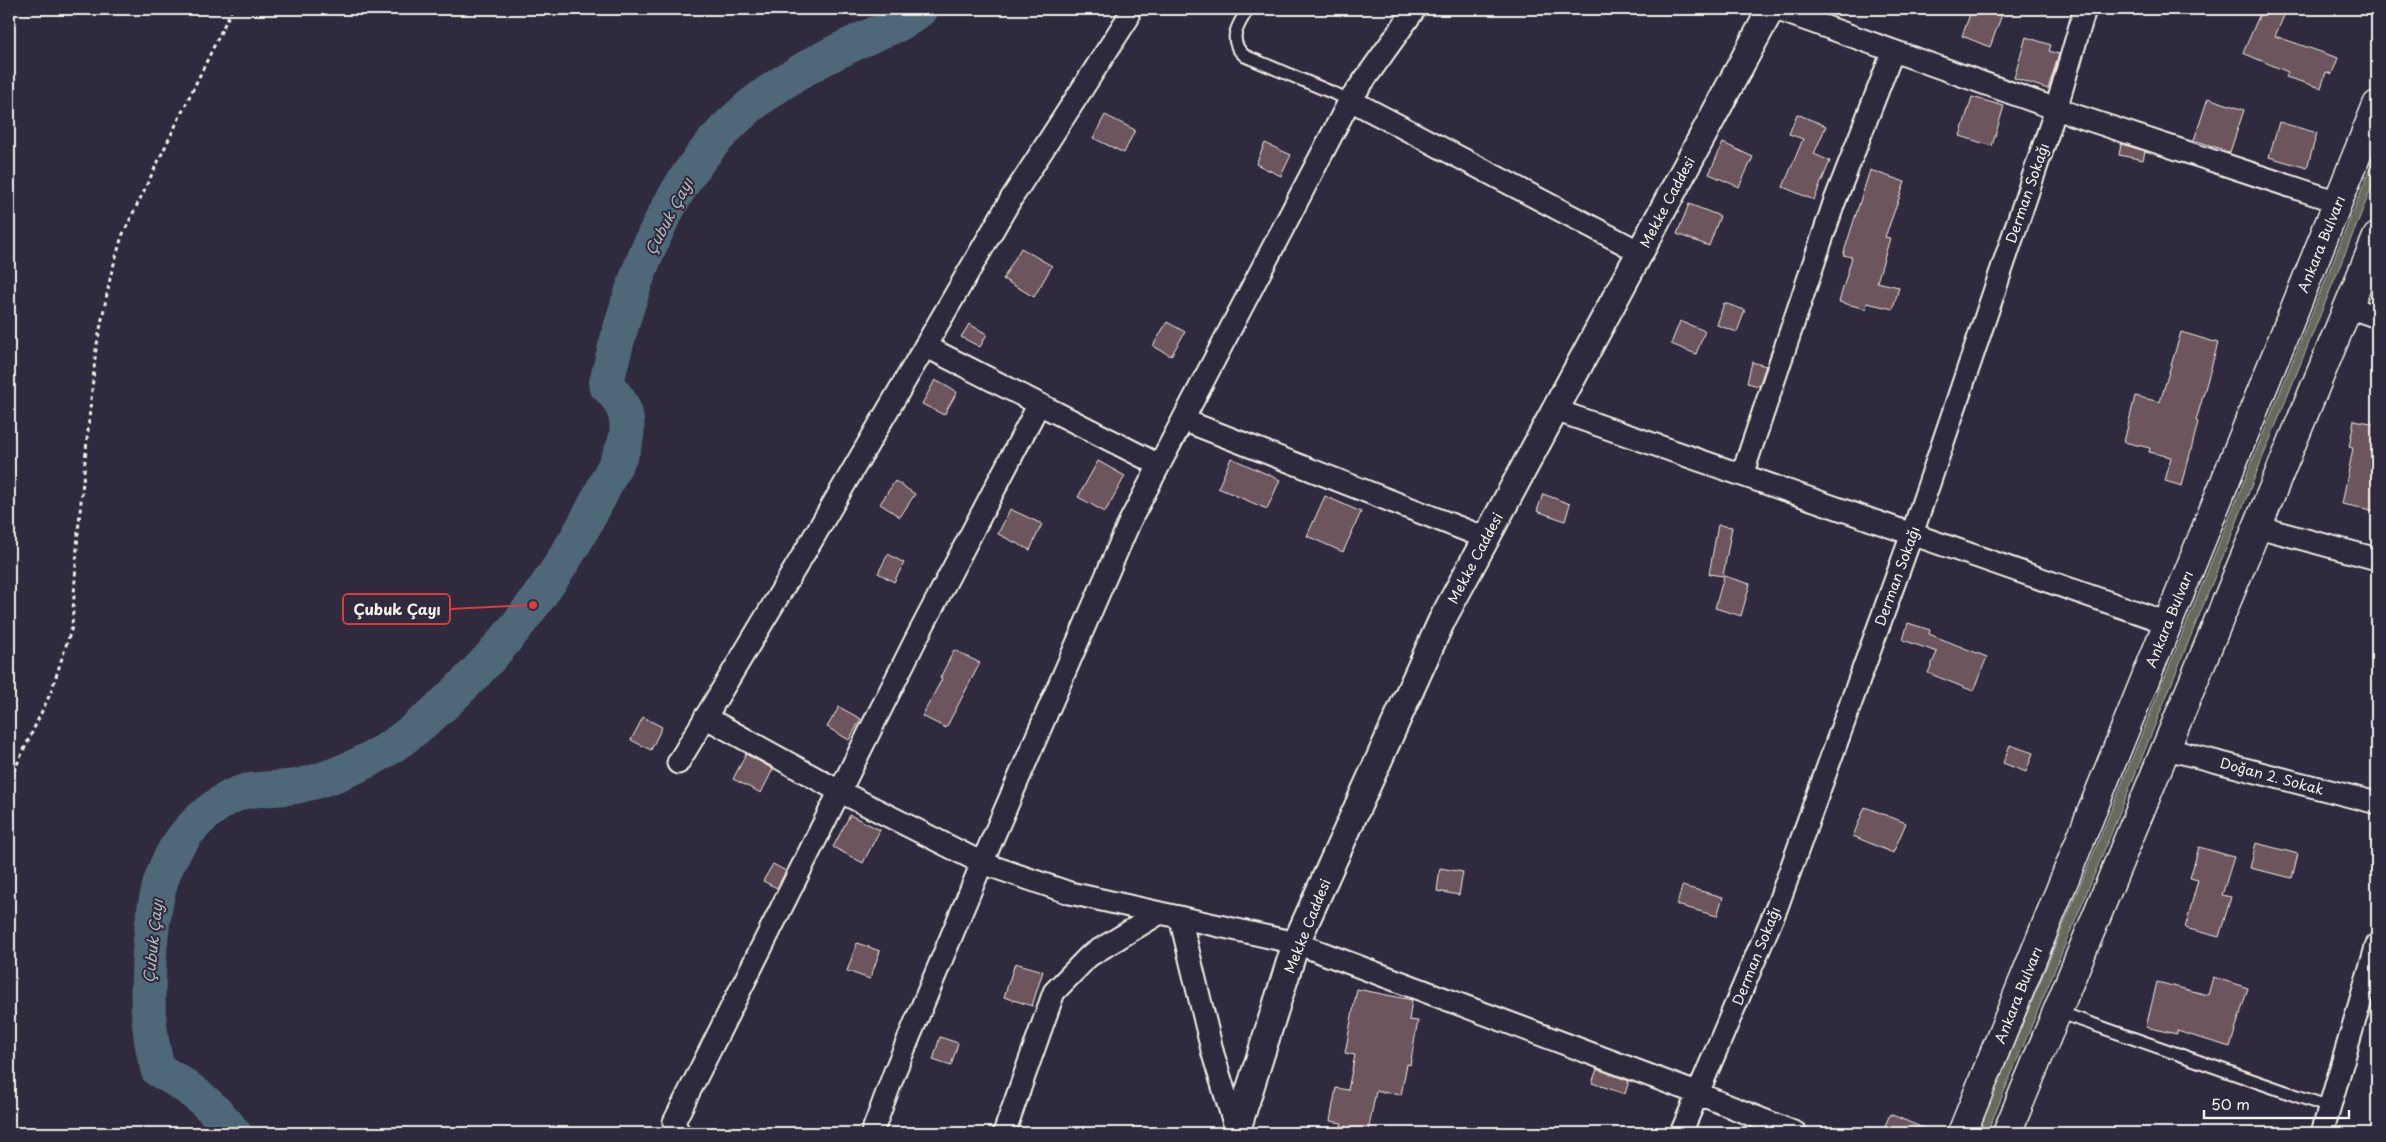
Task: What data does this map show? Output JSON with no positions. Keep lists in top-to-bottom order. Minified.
{"streets":{"main road":["Ankara Bulvarı"],"street":["Derman Sokağı","Mekke Caddesi","Doğan 2. Sokak"]},"water":["Çubuk Çayı"],"places":["Çubuk Çayı"],"scale_bar":"50 m"}
